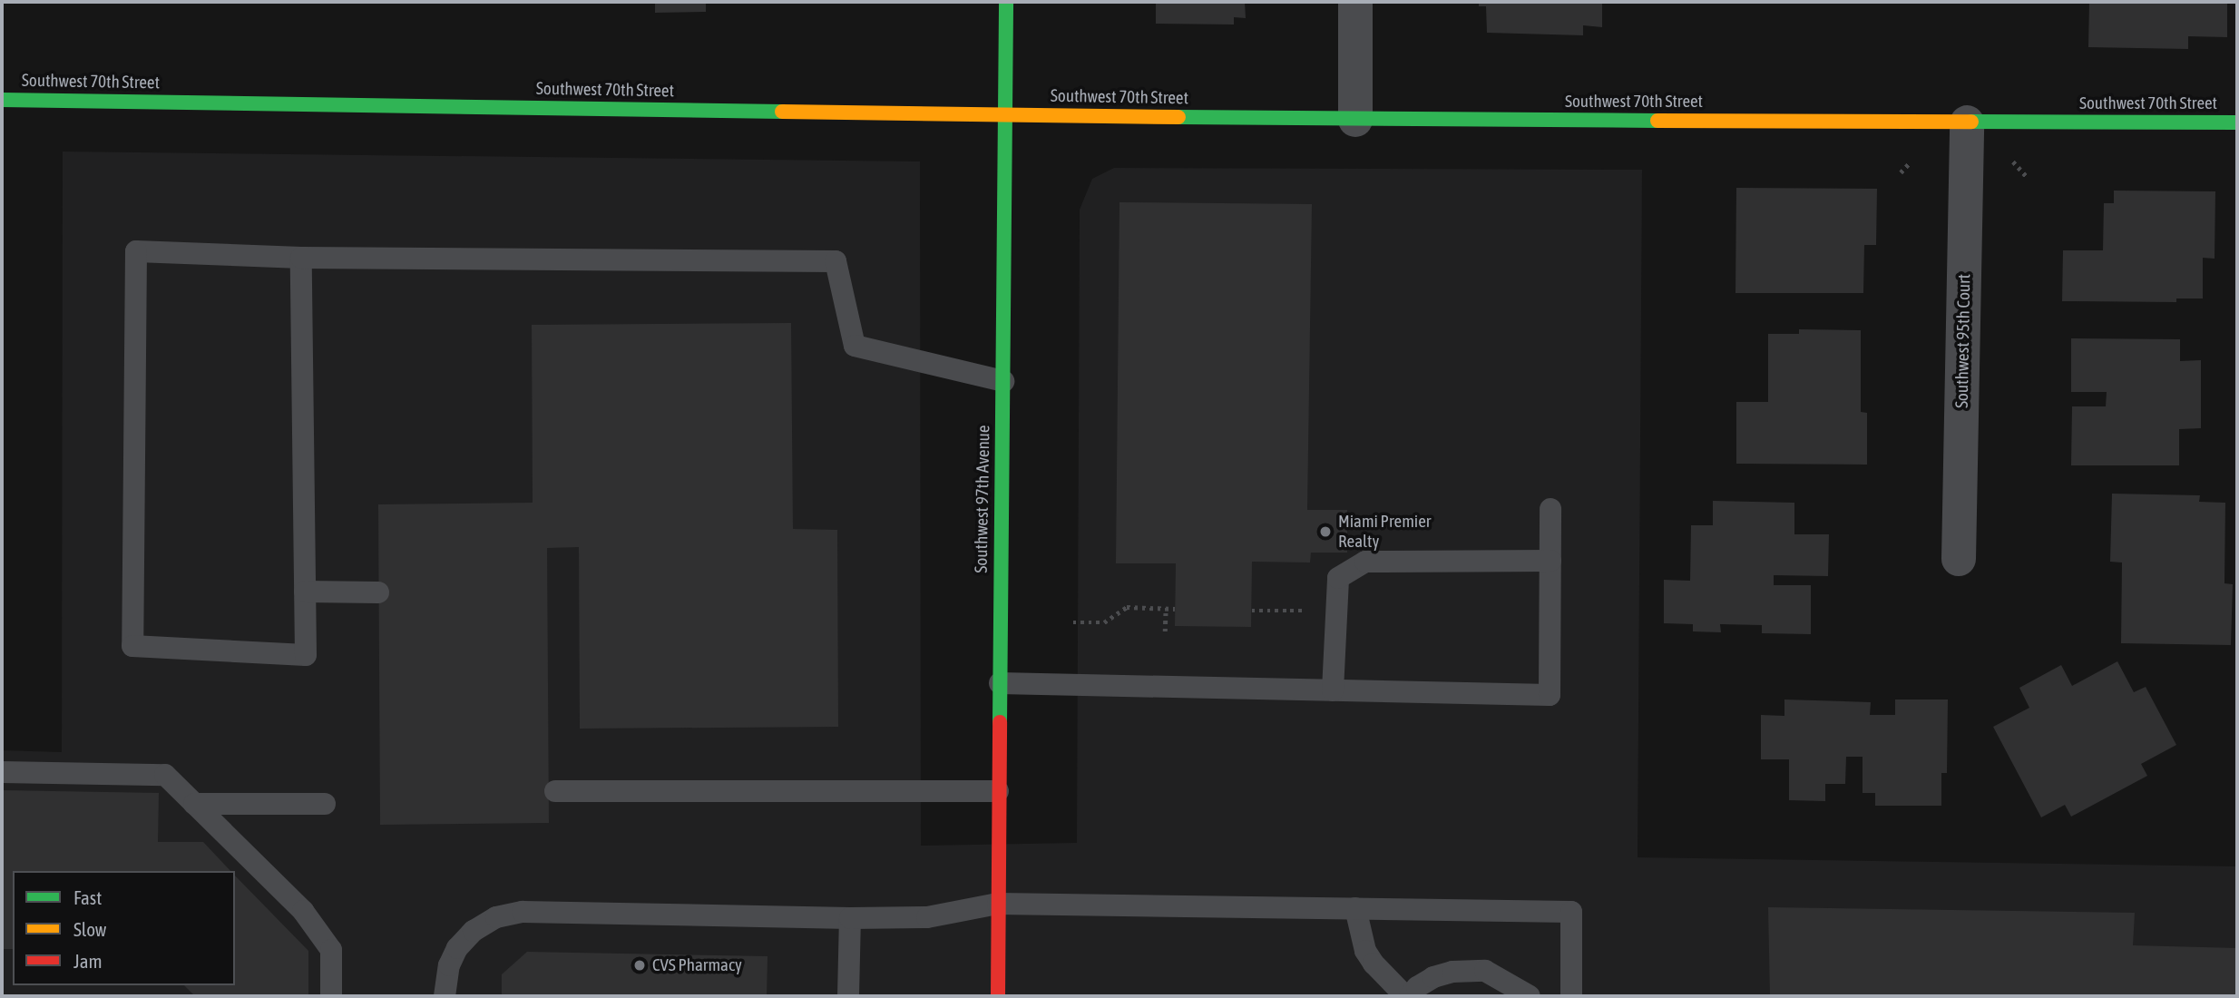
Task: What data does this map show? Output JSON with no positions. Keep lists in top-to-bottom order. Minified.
{"streets":{"street":["Southwest 70th Street","Southwest 95th Court","Southwest 97th Avenue"]},"crossings":[["Southwest 70th Street","Southwest 95th Court"],["Southwest 70th Street","Southwest 97th Avenue"]],"places":["Miami Premier Realty","CVS Pharmacy"],"legend":["Fast","Slow","Jam"]}
